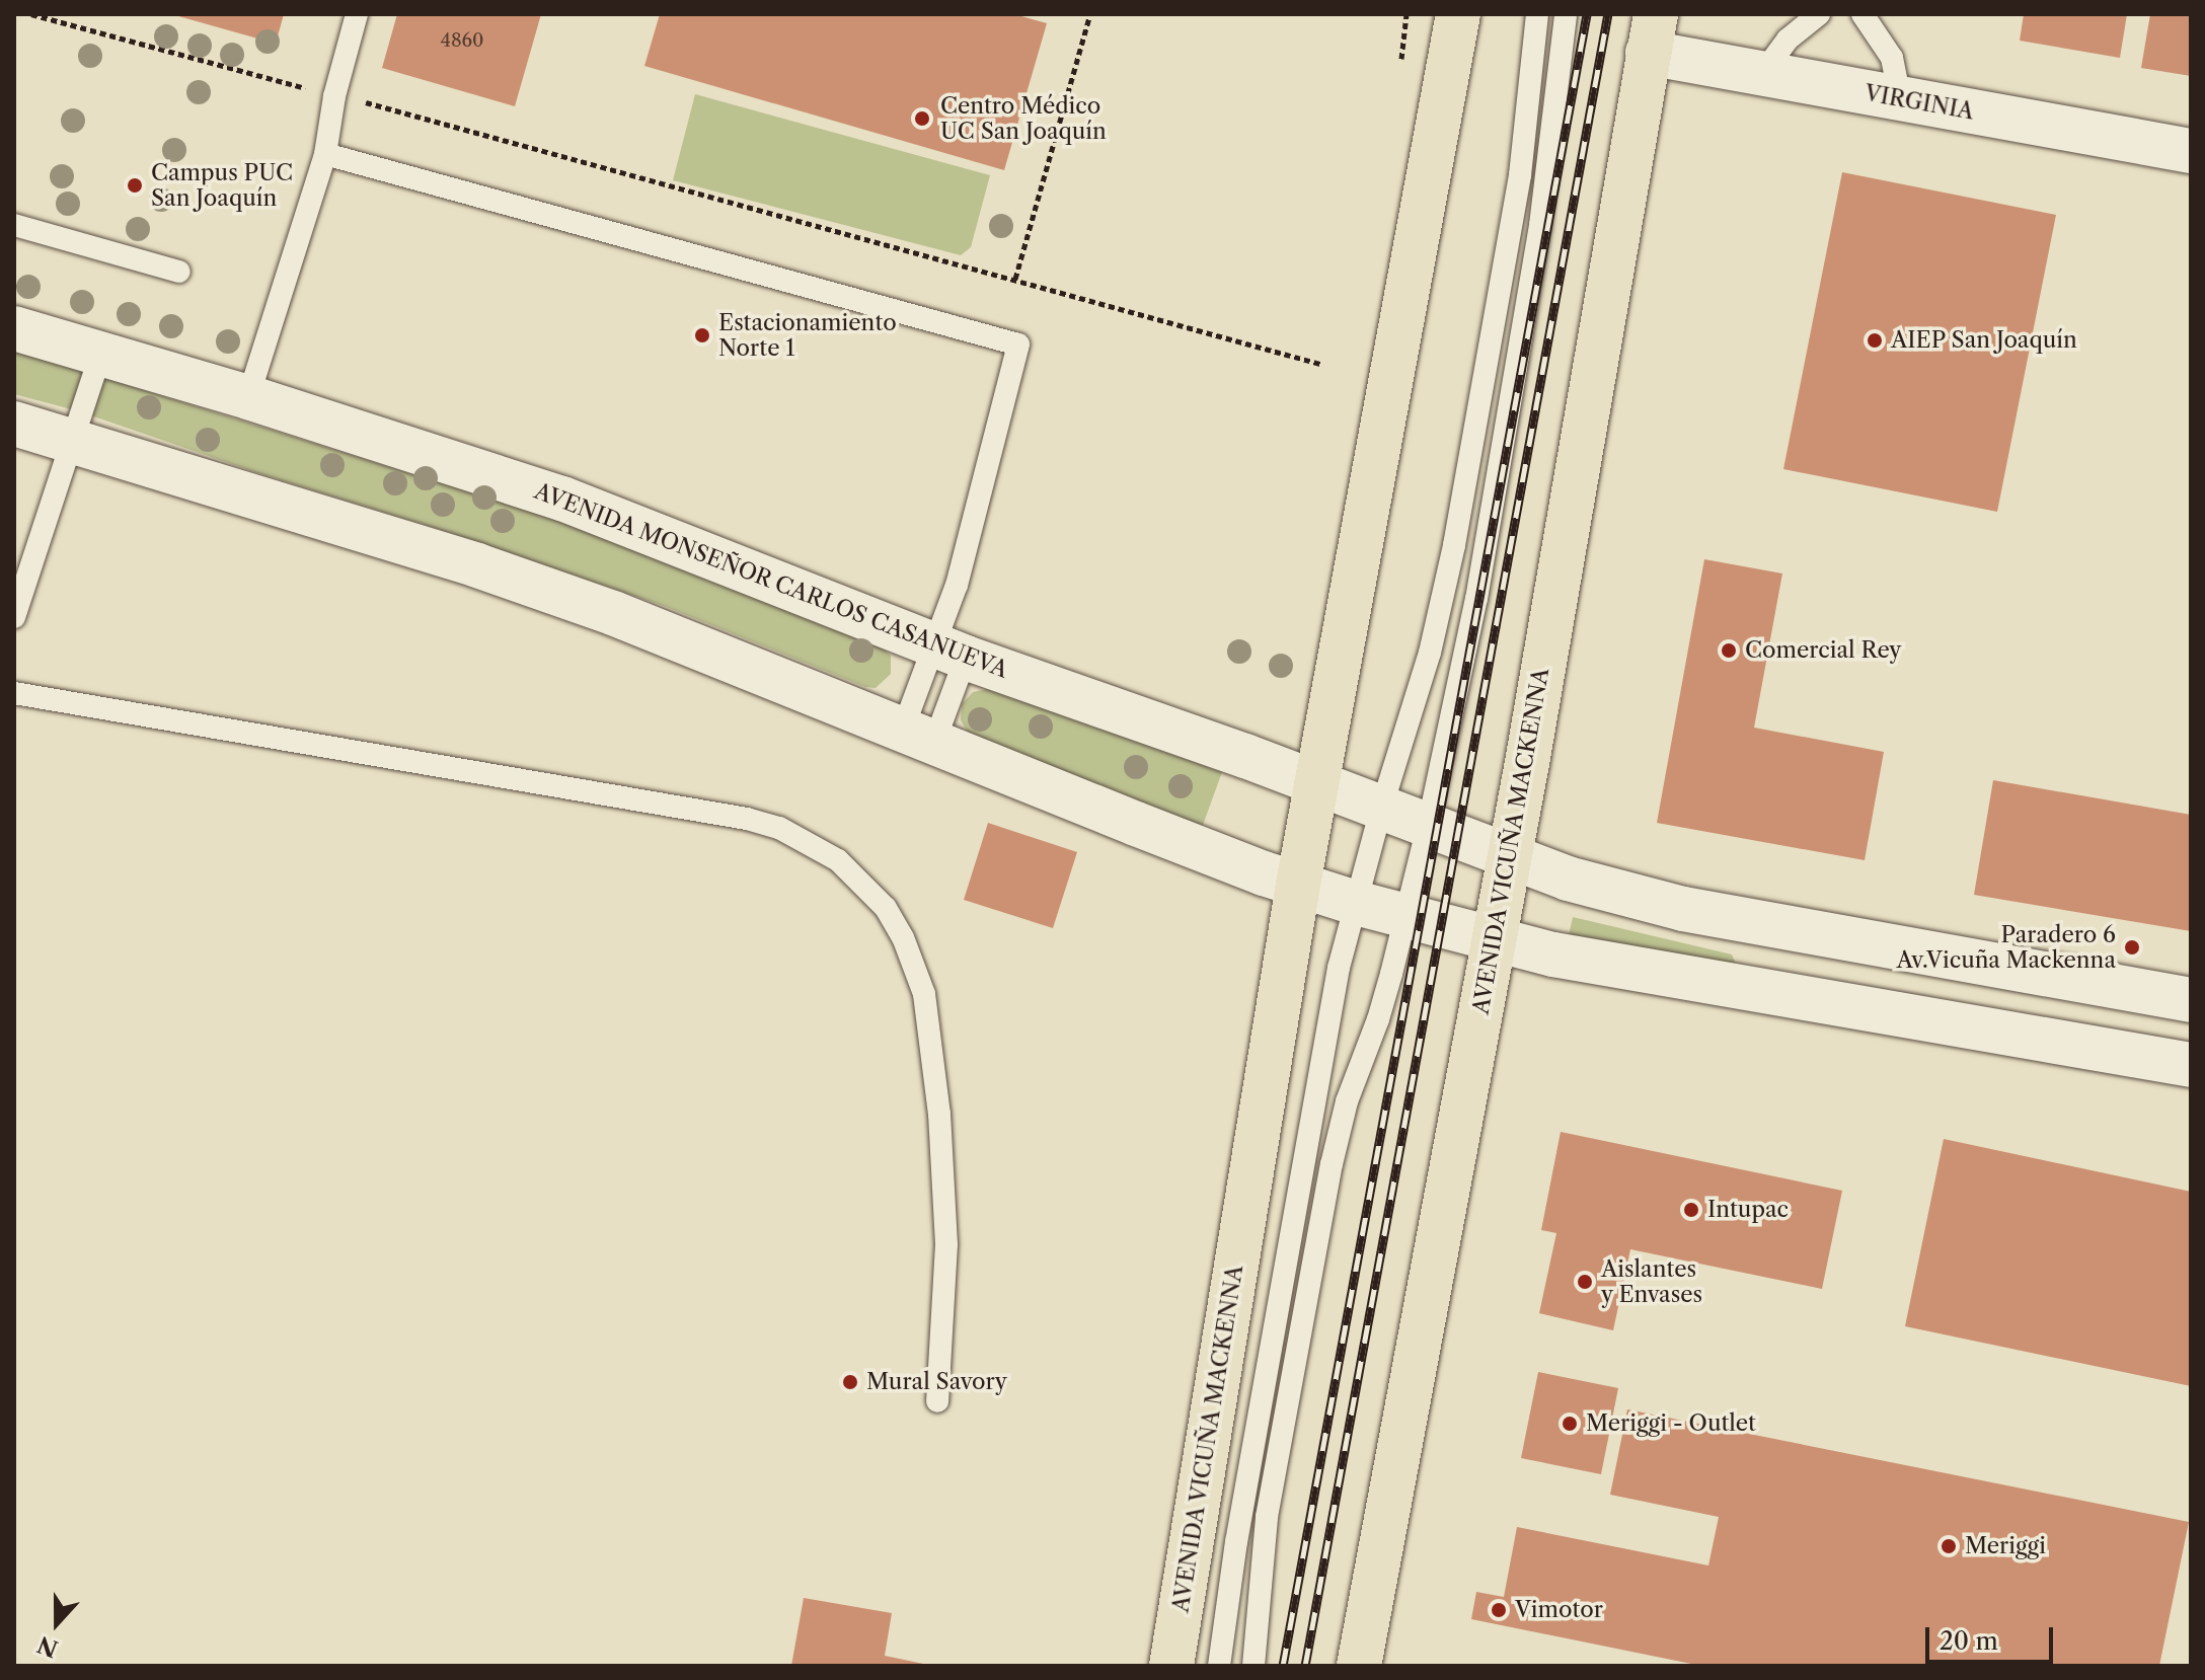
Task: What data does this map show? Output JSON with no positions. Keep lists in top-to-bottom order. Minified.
{"streets":{"main road":["VIRGINIA","AVENIDA MONSEÑOR CARLOS CASANUEVA","AVENIDA VICUÑA MACKENNA"]},"crossings":[["VIRGINIA","AVENIDA VICUÑA MACKENNA"],["AVENIDA MONSEÑOR CARLOS CASANUEVA","AVENIDA VICUÑA MACKENNA"]],"places":["Centro Médico UC San Joaquín","Campus PUC San Joaquín","Estacionamiento Norte 1","AIEP San Joaquín","Comercial Rey","Paradero 6 Av.Vicuña Mackenna","Intupac","Aislantes y Envases","Mural Savory","Meriggi - Outlet","Meriggi","Vimotor"],"house_numbers":["4860"],"scale_bar":"20 m","north":"bottom"}
